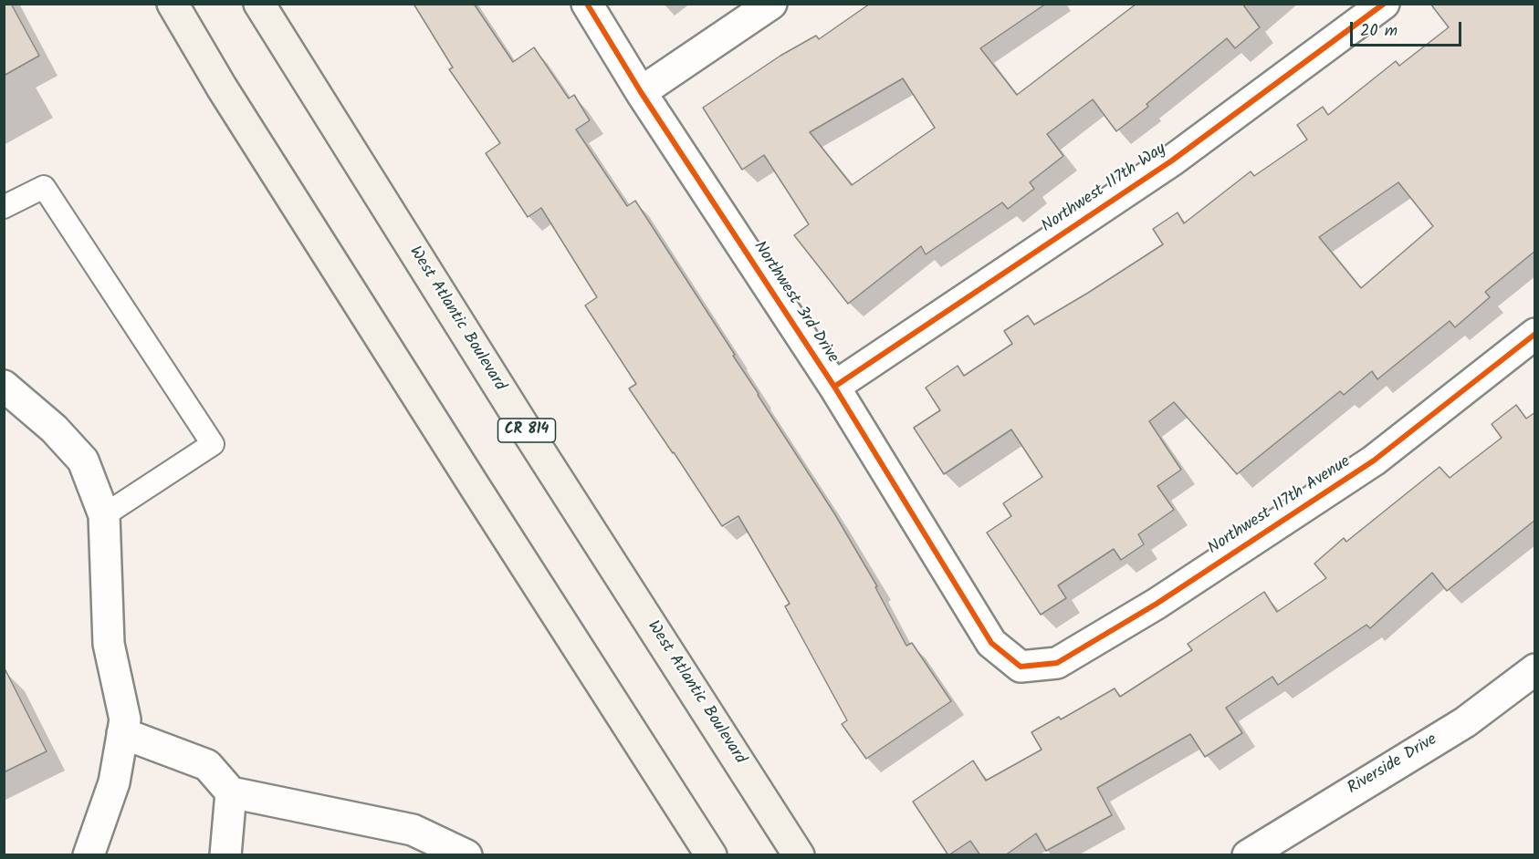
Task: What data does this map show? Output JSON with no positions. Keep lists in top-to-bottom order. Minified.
{"streets":{"main road":["West Atlantic Boulevard","CR 814"],"street":["Northwest 117th Way","Northwest 3rd Drive","Northwest 117th Avenue","Riverside Drive"]},"crossings":[["Northwest 117th Way","Northwest 3rd Drive"],["Northwest 3rd Drive","Northwest 117th Avenue"]],"scale_bar":"20 m"}
